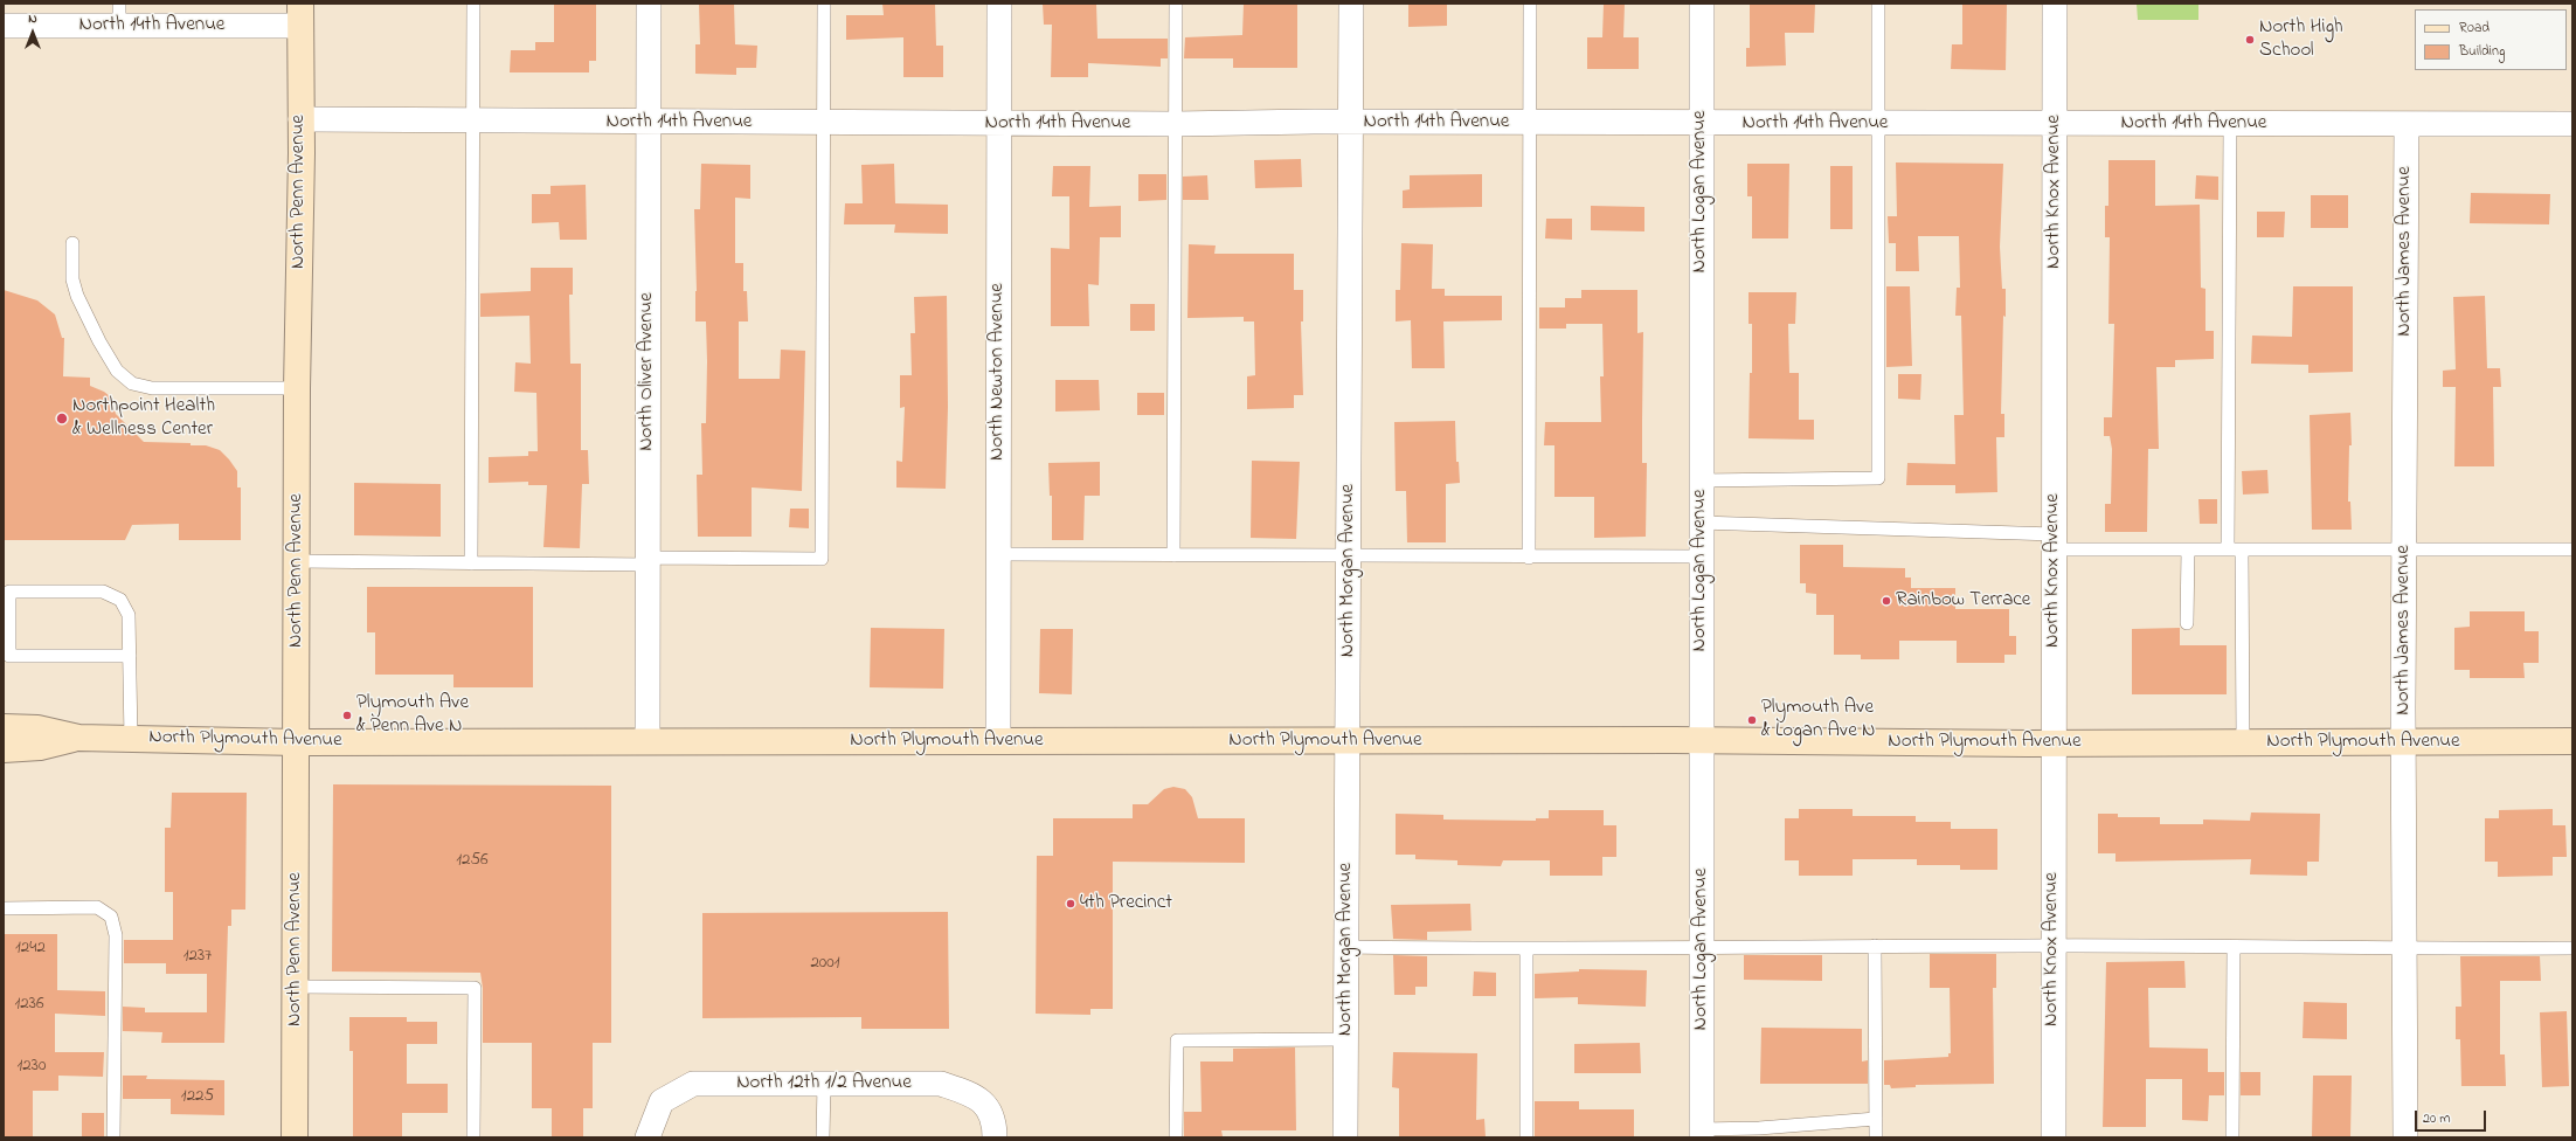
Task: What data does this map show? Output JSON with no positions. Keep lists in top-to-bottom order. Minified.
{"streets":{"main road":["North Penn Avenue","North Plymouth Avenue"],"street":["North 14th Avenue","North Logan Avenue","North Knox Avenue","North James Avenue","North Oliver Avenue","North Newton Avenue","North Morgan Avenue","North 12th 1/2 Avenue"]},"crossings":[["North 14th Avenue","North Penn Avenue"],["North 14th Avenue","North Logan Avenue"],["North 14th Avenue","North Knox Avenue"],["North 14th Avenue","North James Avenue"],["North 14th Avenue","North Oliver Avenue"],["North 14th Avenue","North Newton Avenue"],["North 14th Avenue","North Morgan Avenue"],["North Penn Avenue","North Plymouth Avenue"],["North Logan Avenue","North Plymouth Avenue"],["North Knox Avenue","North Plymouth Avenue"],["North James Avenue","North Plymouth Avenue"],["North Oliver Avenue","North Plymouth Avenue"],["North Newton Avenue","North Plymouth Avenue"],["North Morgan Avenue","North Plymouth Avenue"]],"places":["North High School","Northpoint Health & Wellness Center","Rainbow Terrace","Plymouth Ave & Penn Ave N","Plymouth Ave & Logan Ave N","4th Precinct"],"house_numbers":["1256","1242","1237","2001","1236","1230","1225"],"legend":["Road","Building"],"scale_bar":"20 m","north":"top"}
